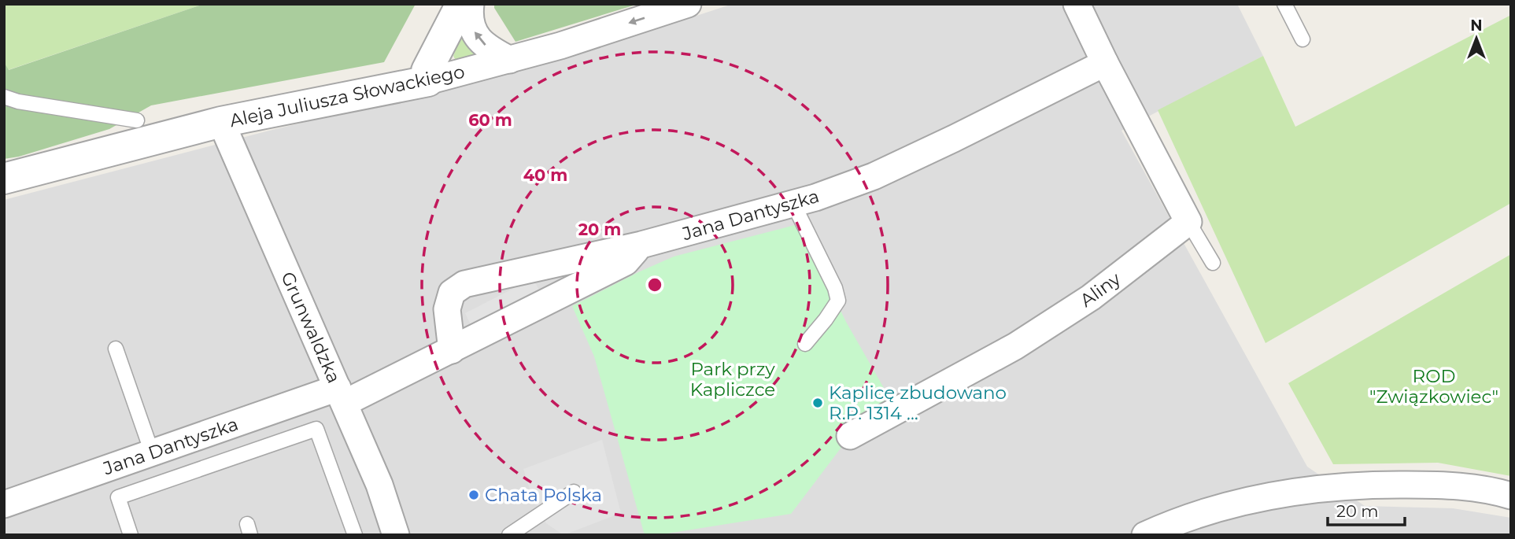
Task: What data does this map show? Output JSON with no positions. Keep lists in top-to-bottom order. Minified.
{"streets":{"street":["Aleja Juliusza Słowackiego","Jana Dantyszka","Aliny","Grunwaldzka"]},"crossings":[["Aleja Juliusza Słowackiego","Grunwaldzka"],["Jana Dantyszka","Grunwaldzka"]],"parks":["Park przy Kapliczce","ROD \"Związkowiec\""],"places":["Kaplicę zbudowano R.P. 1314 ...","Chata Polska"],"scale_bar":"20 m","north":"top","rings":["60 m","40 m","20 m"]}
